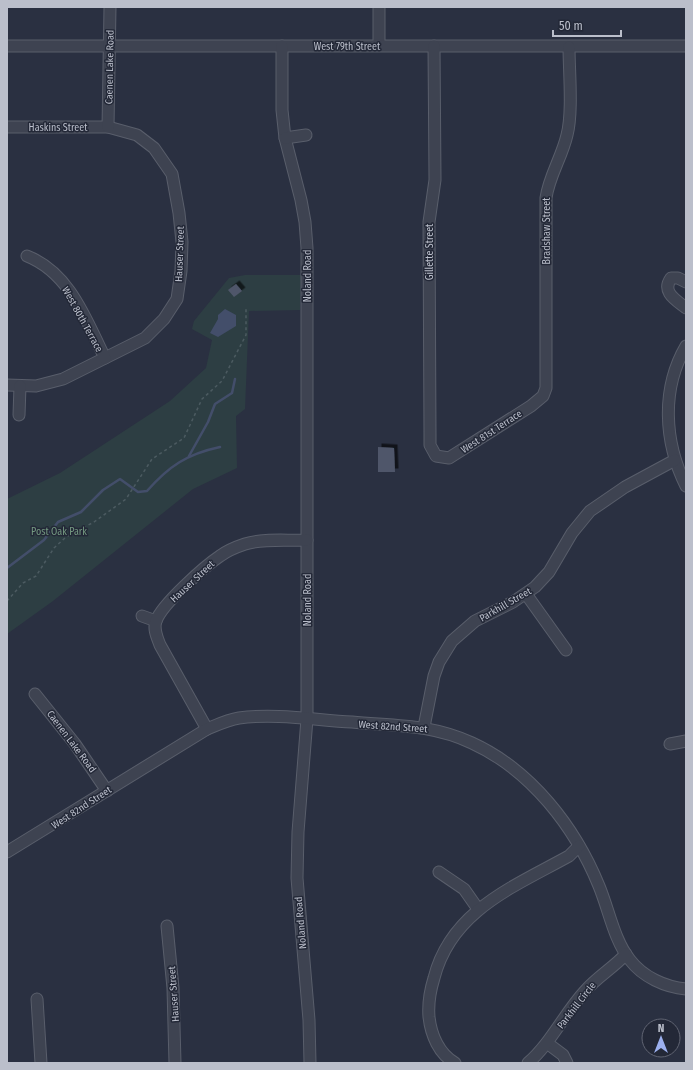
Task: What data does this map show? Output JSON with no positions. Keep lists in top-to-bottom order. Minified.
{"streets":{"street":["West 79th Street","Caenen Lake Road","Haskins Street","Bradshaw Street","Gillette Street","Hauser Street","Noland Road","West 80th Terrace","West 81st Terrace","Parkhill Street","West 82nd Street","Parkhill Circle"]},"crossings":[["West 79th Street","Caenen Lake Road"],["West 79th Street","Bradshaw Street"],["West 79th Street","Gillette Street"],["West 79th Street","Noland Road"],["Caenen Lake Road","Haskins Street"],["Caenen Lake Road","Hauser Street"],["Caenen Lake Road","West 82nd Street"],["Haskins Street","Hauser Street"],["Bradshaw Street","West 81st Terrace"],["Gillette Street","West 81st Terrace"],["Hauser Street","Noland Road"],["Hauser Street","West 80th Terrace"],["Noland Road","West 82nd Street"],["Parkhill Street","West 82nd Street"],["West 82nd Street","Parkhill Circle"]],"parks":["Post Oak Park"],"scale_bar":"50 m","north":"top"}
